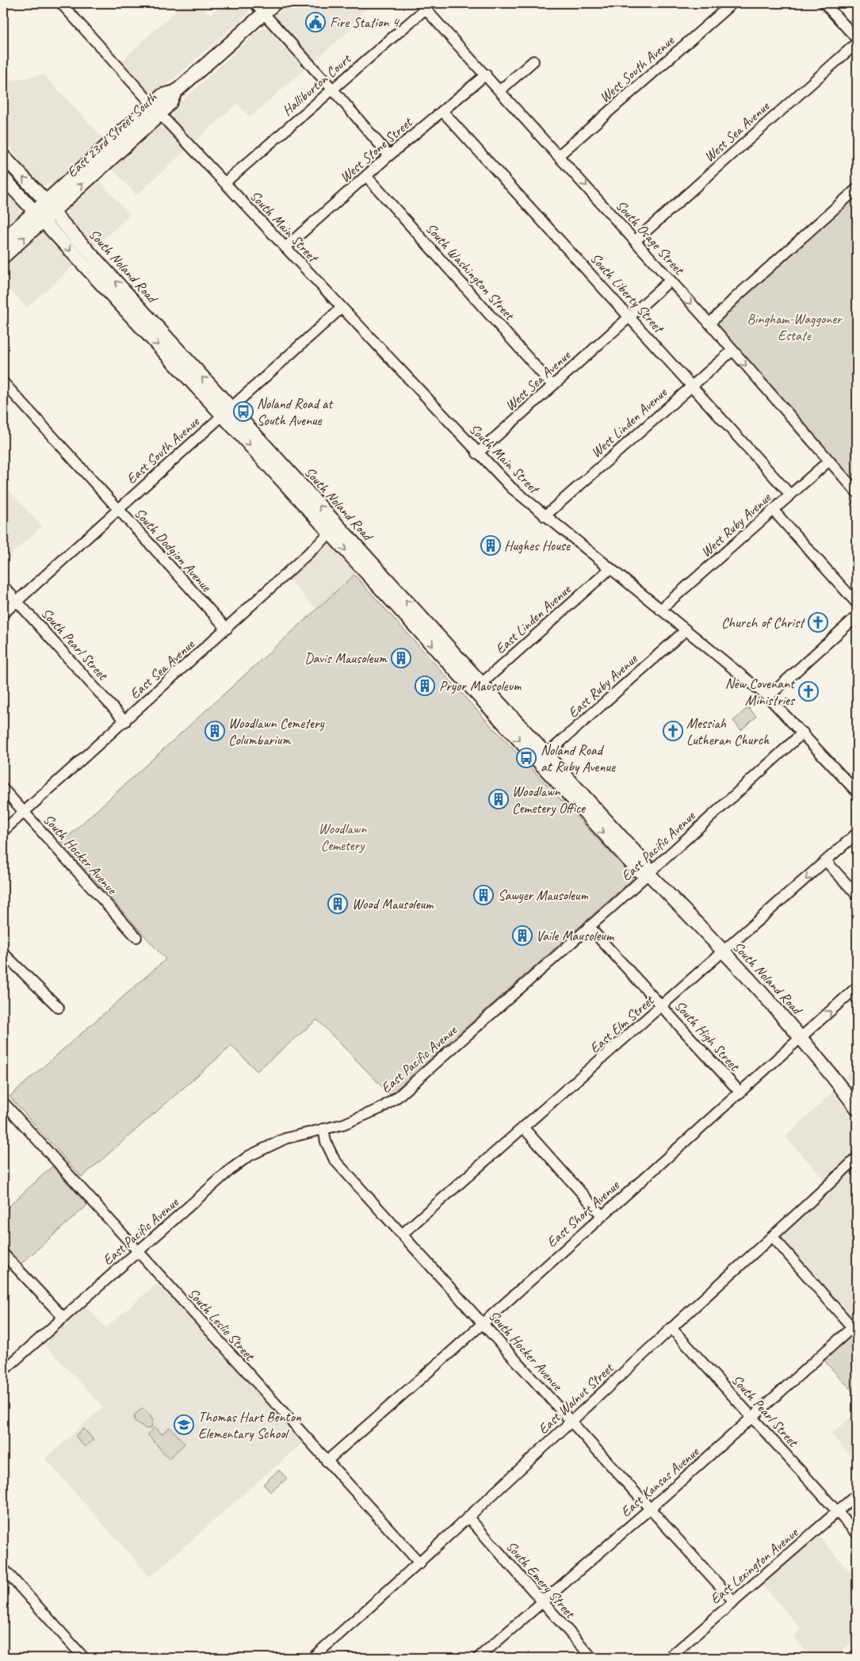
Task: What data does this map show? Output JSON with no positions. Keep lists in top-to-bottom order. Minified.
{"streets":{"main road":["East 23rd Street South","South Noland Road"],"street":["West South Avenue","Halliburton Court","West Sea Avenue","West Stone Street","South Main Street","South Osage Street","South Washington Street","South Liberty Street","West Linden Avenue","East South Avenue","West Ruby Avenue","South Dodgion Avenue","East Linden Avenue","South Pearl Street","East Sea Avenue","East Ruby Avenue","East Pacific Avenue","South Hocker Avenue","East Elm Street","South High Street","East Short Avenue","South Leslie Street","East Walnut Street","East Kansas Avenue","East Lexington Avenue","South Emery Street"]},"crossings":[["West South Avenue","South Osage Street"],["Halliburton Court","South Main Street"],["Halliburton Court","South Osage Street"],["West Sea Avenue","South Main Street"],["West Sea Avenue","South Osage Street"],["West Sea Avenue","South Washington Street"],["West Sea Avenue","South Liberty Street"],["East 23rd Street South","South Main Street"],["East 23rd Street South","South Noland Road"],["West Stone Street","South Main Street"],["West Stone Street","South Osage Street"],["West Stone Street","South Washington Street"],["West Stone Street","South Liberty Street"],["South Main Street","West Linden Avenue"],["South Main Street","East South Avenue"],["South Main Street","West Ruby Avenue"],["South Main Street","East Linden Avenue"],["South Main Street","East Ruby Avenue"],["South Main Street","East Pacific Avenue"],["South Osage Street","West Linden Avenue"],["South Osage Street","West Ruby Avenue"],["South Noland Road","East South Avenue"],["South Noland Road","East Linden Avenue"],["South Noland Road","East Sea Avenue"],["South Noland Road","East Ruby Avenue"],["South Noland Road","East Pacific Avenue"],["South Noland Road","East Elm Street"],["South Noland Road","East Short Avenue"],["South Liberty Street","West Linden Avenue"],["South Liberty Street","West Ruby Avenue"],["East South Avenue","South Dodgion Avenue"],["East South Avenue","South Pearl Street"],["South Dodgion Avenue","East Sea Avenue"],["South Pearl Street","East Sea Avenue"],["South Pearl Street","East Walnut Street"],["South Pearl Street","East Kansas Avenue"],["South Pearl Street","East Lexington Avenue"],["East Sea Avenue","South Hocker Avenue"],["East Pacific Avenue","South Hocker Avenue"],["East Pacific Avenue","South High Street"],["East Pacific Avenue","South Leslie Street"],["South Hocker Avenue","East Elm Street"],["South Hocker Avenue","East Short Avenue"],["South Hocker Avenue","East Walnut Street"],["South Hocker Avenue","East Kansas Avenue"],["South Hocker Avenue","East Lexington Avenue"],["East Elm Street","South High Street"],["South High Street","East Short Avenue"],["East Short Avenue","South Leslie Street"],["South Leslie Street","East Walnut Street"],["East Walnut Street","South Emery Street"],["East Kansas Avenue","South Emery Street"]],"one_way":["South Osage Street"],"parks":["Bingham-Waggoner Estate","Woodlawn Cemetery"],"places":{"public building":["Fire Station 4"],"bus stop":["Noland Road at South Avenue","Noland Road at Ruby Avenue"],"building":["Hughes House","Davis Mausoleum","Pryor Mausoleum","Woodlawn Cemetery Columbarium","Woodlawn Cemetery Office","Sawyer Mausoleum","Wood Mausoleum","Vaile Mausoleum"],"church":["Church of Christ","New Covenant Ministries","Messiah Lutheran Church"],"school or university":["Thomas Hart Benton Elementary School"]}}
